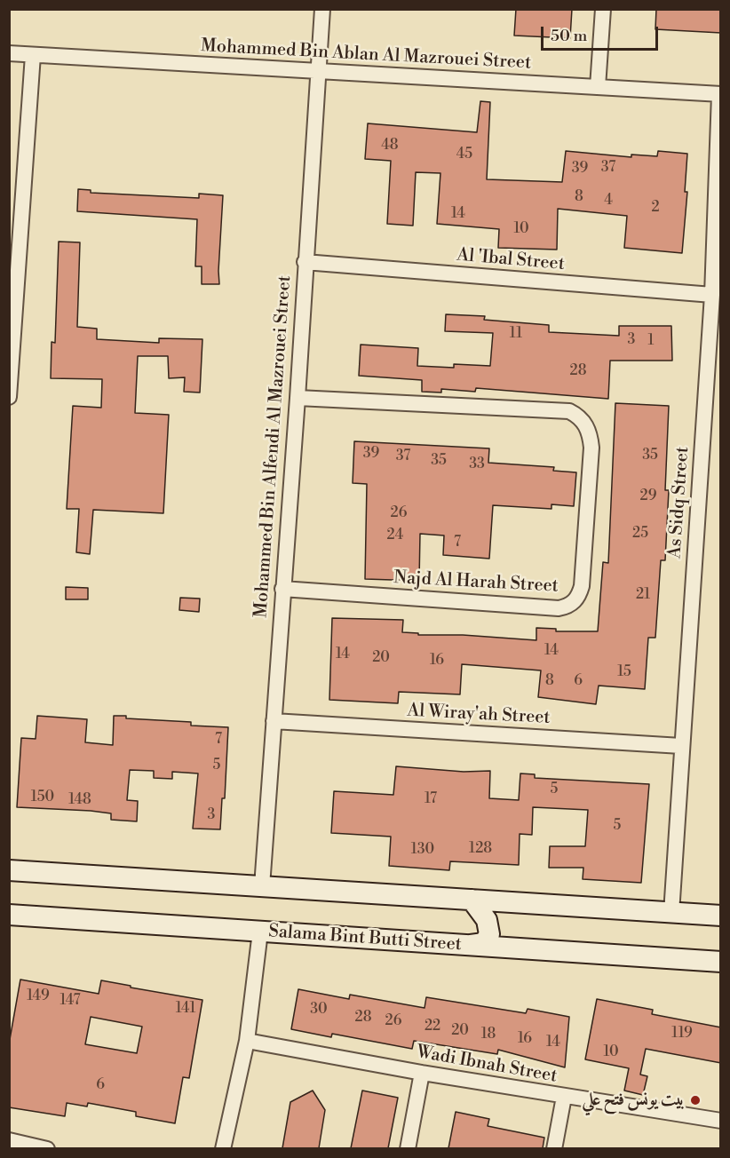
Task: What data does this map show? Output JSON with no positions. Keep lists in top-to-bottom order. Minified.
{"streets":{"main road":["Salama Bint Butti Street"],"street":["Mohammed Bin Ablan Al Mazrouei Street","Al 'Ibal Street","Mohammed Bin Alfendi Al Mazrouei Street","As Sidq Street","Najd Al Harah Street","Al Wiray'ah Street","Wadi Ibnah Street"]},"crossings":[["Mohammed Bin Ablan Al Mazrouei Street","Mohammed Bin Alfendi Al Mazrouei Street"],["Mohammed Bin Ablan Al Mazrouei Street","As Sidq Street"],["Al 'Ibal Street","Mohammed Bin Alfendi Al Mazrouei Street"],["Al 'Ibal Street","As Sidq Street"],["Mohammed Bin Alfendi Al Mazrouei Street","Najd Al Harah Street"],["Mohammed Bin Alfendi Al Mazrouei Street","Al Wiray'ah Street"],["As Sidq Street","Al Wiray'ah Street"]],"places":["بيت يونس فتح علي"],"house_numbers":["48","45","37","39","8","4","2","14","10","11","3","1","28","39","35","37","35","33","29","26","25","24","7","21","14","14","20","16","15","8","6","7","5","5","150","17","148","3","5","128","130","149","147","141","30","28","26","22","20","119","18","16","14","10","6"],"scale_bar":"50 m"}
